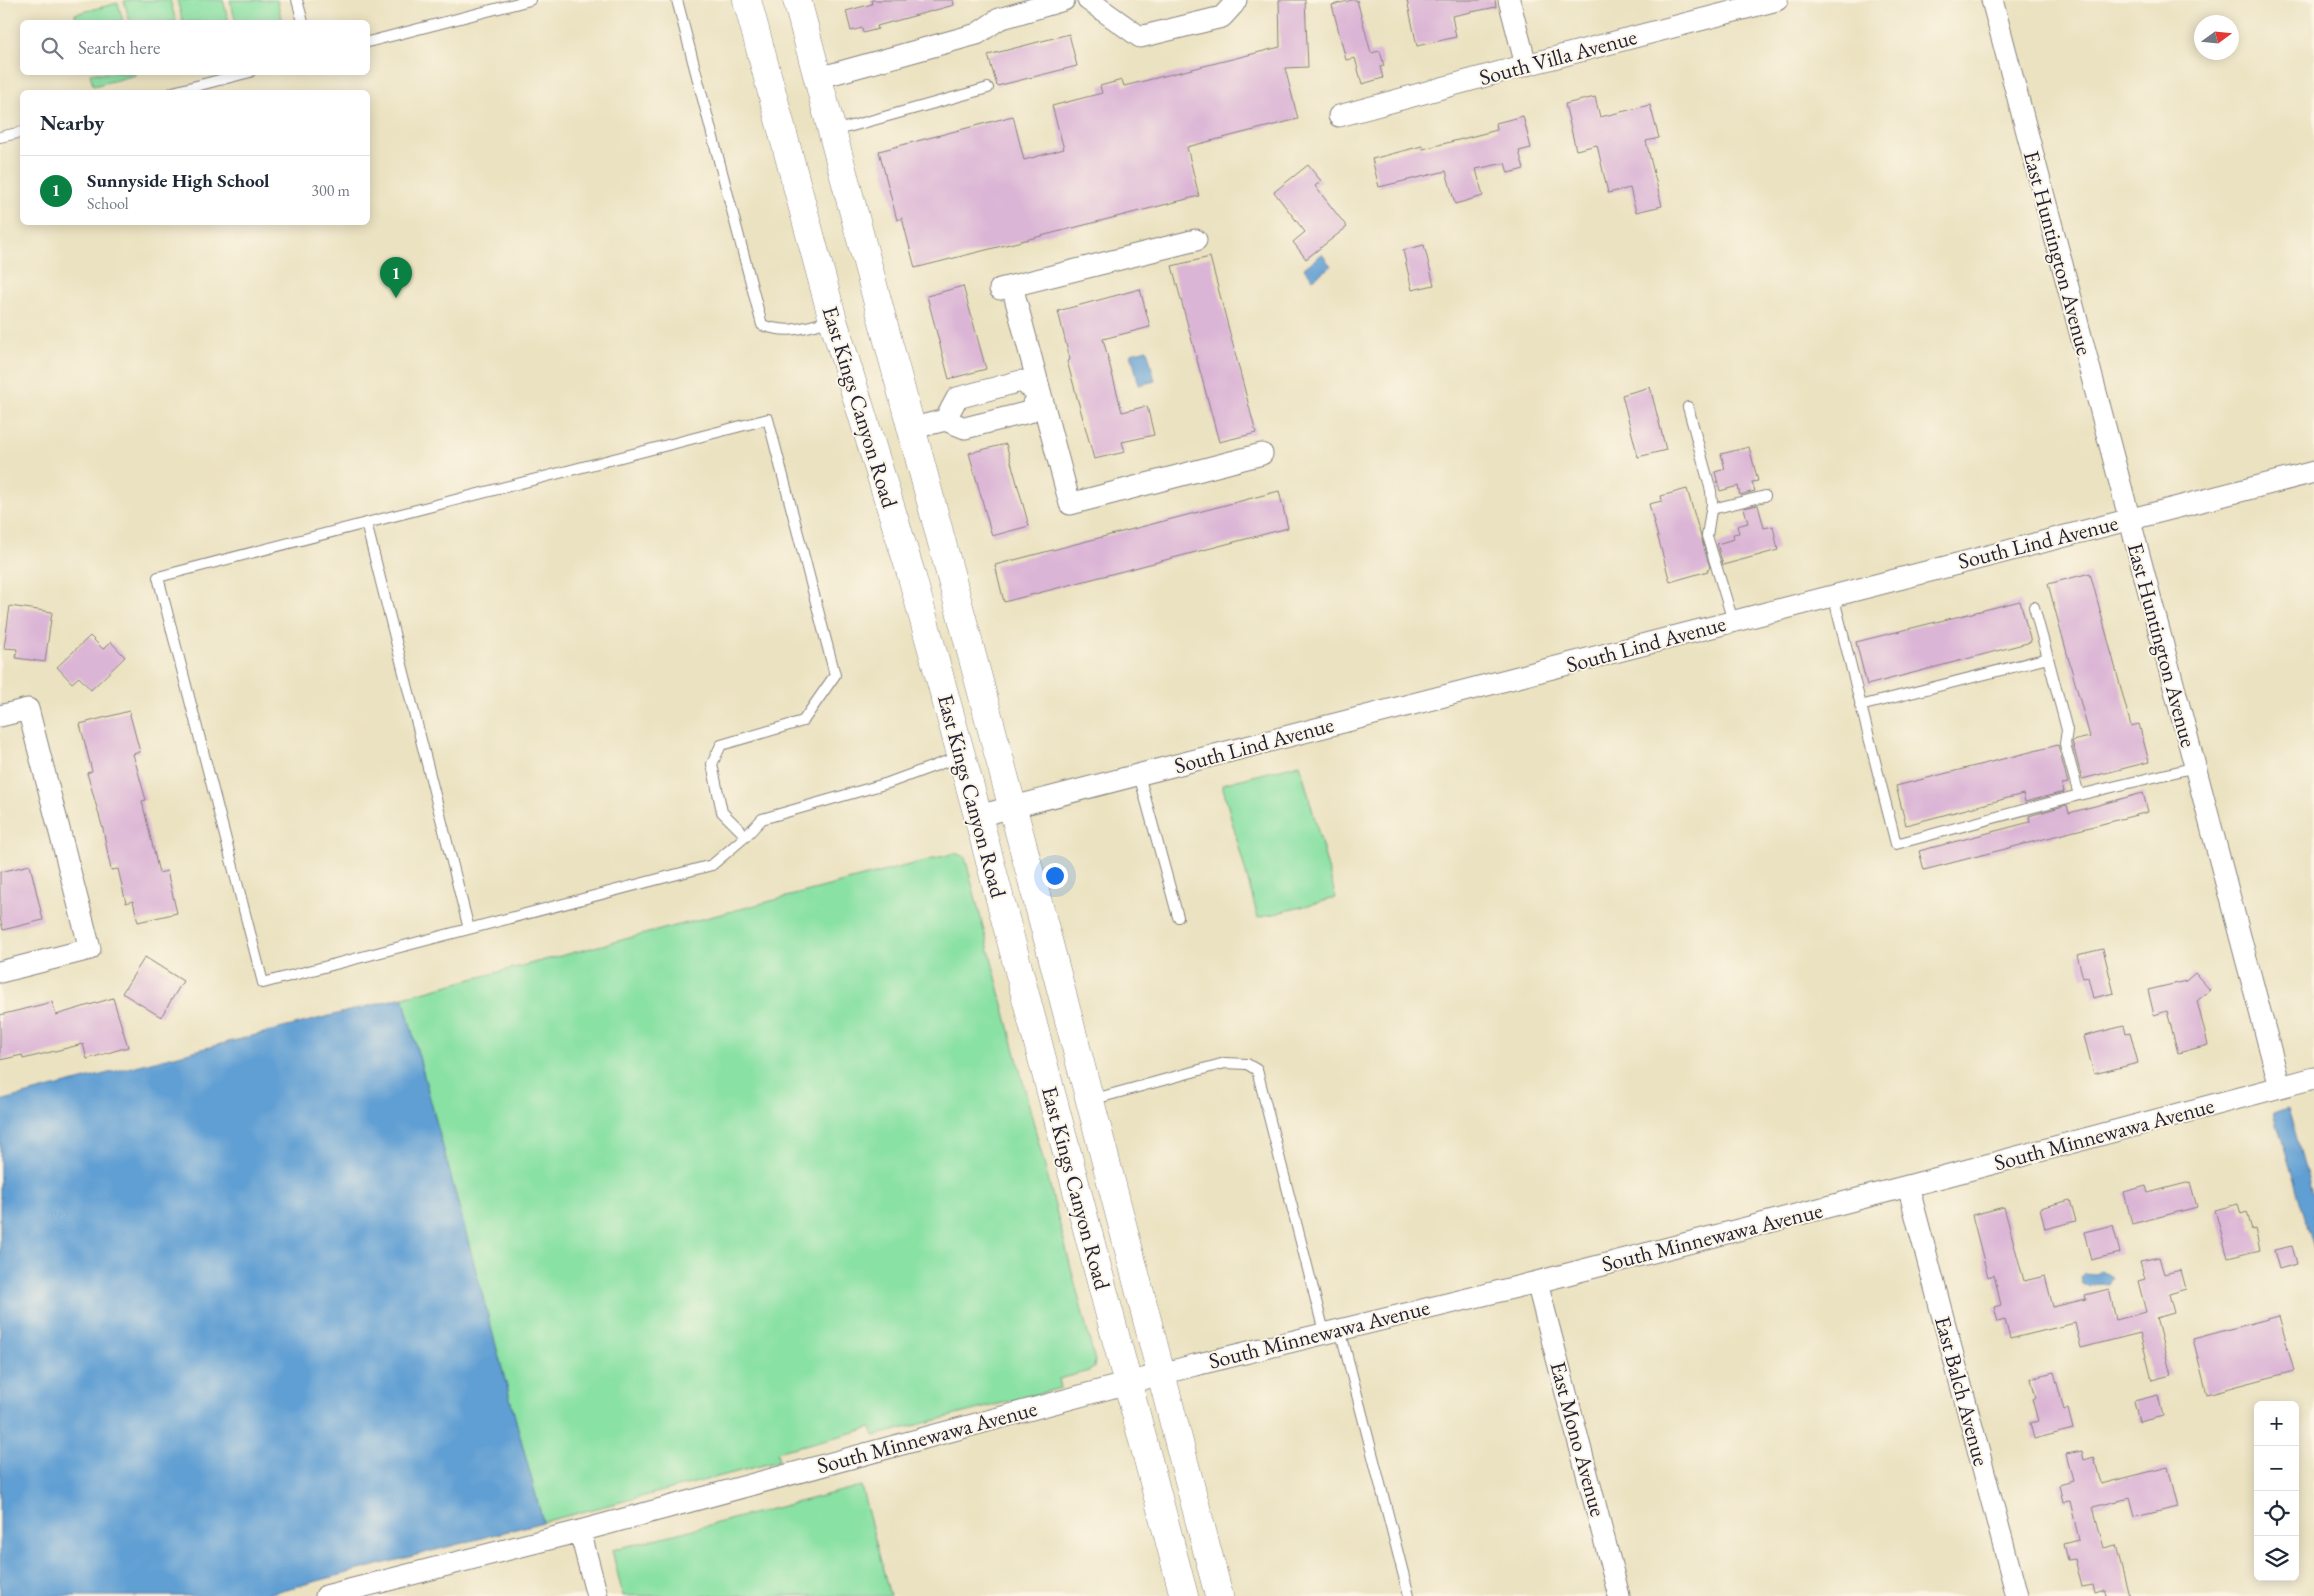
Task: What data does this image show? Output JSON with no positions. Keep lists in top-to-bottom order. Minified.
{"streets":{"main road":["East Kings Canyon Road"],"street":["South Villa Avenue","East Huntington Avenue","South Lind Avenue","South Minnewawa Avenue","East Balch Avenue","East Mono Avenue"]},"crossings":[["East Huntington Avenue","South Lind Avenue"],["East Huntington Avenue","South Minnewawa Avenue"],["East Kings Canyon Road","South Lind Avenue"],["East Kings Canyon Road","South Minnewawa Avenue"],["South Minnewawa Avenue","East Balch Avenue"],["South Minnewawa Avenue","East Mono Avenue"]],"north":"right","page":{"search":"Search here","heading":"Nearby","list":[{"mark":"1","name":"Sunnyside High School","note":"School","value":"300 m"}],"pins":"1","map_buttons":["+","−"]}}
